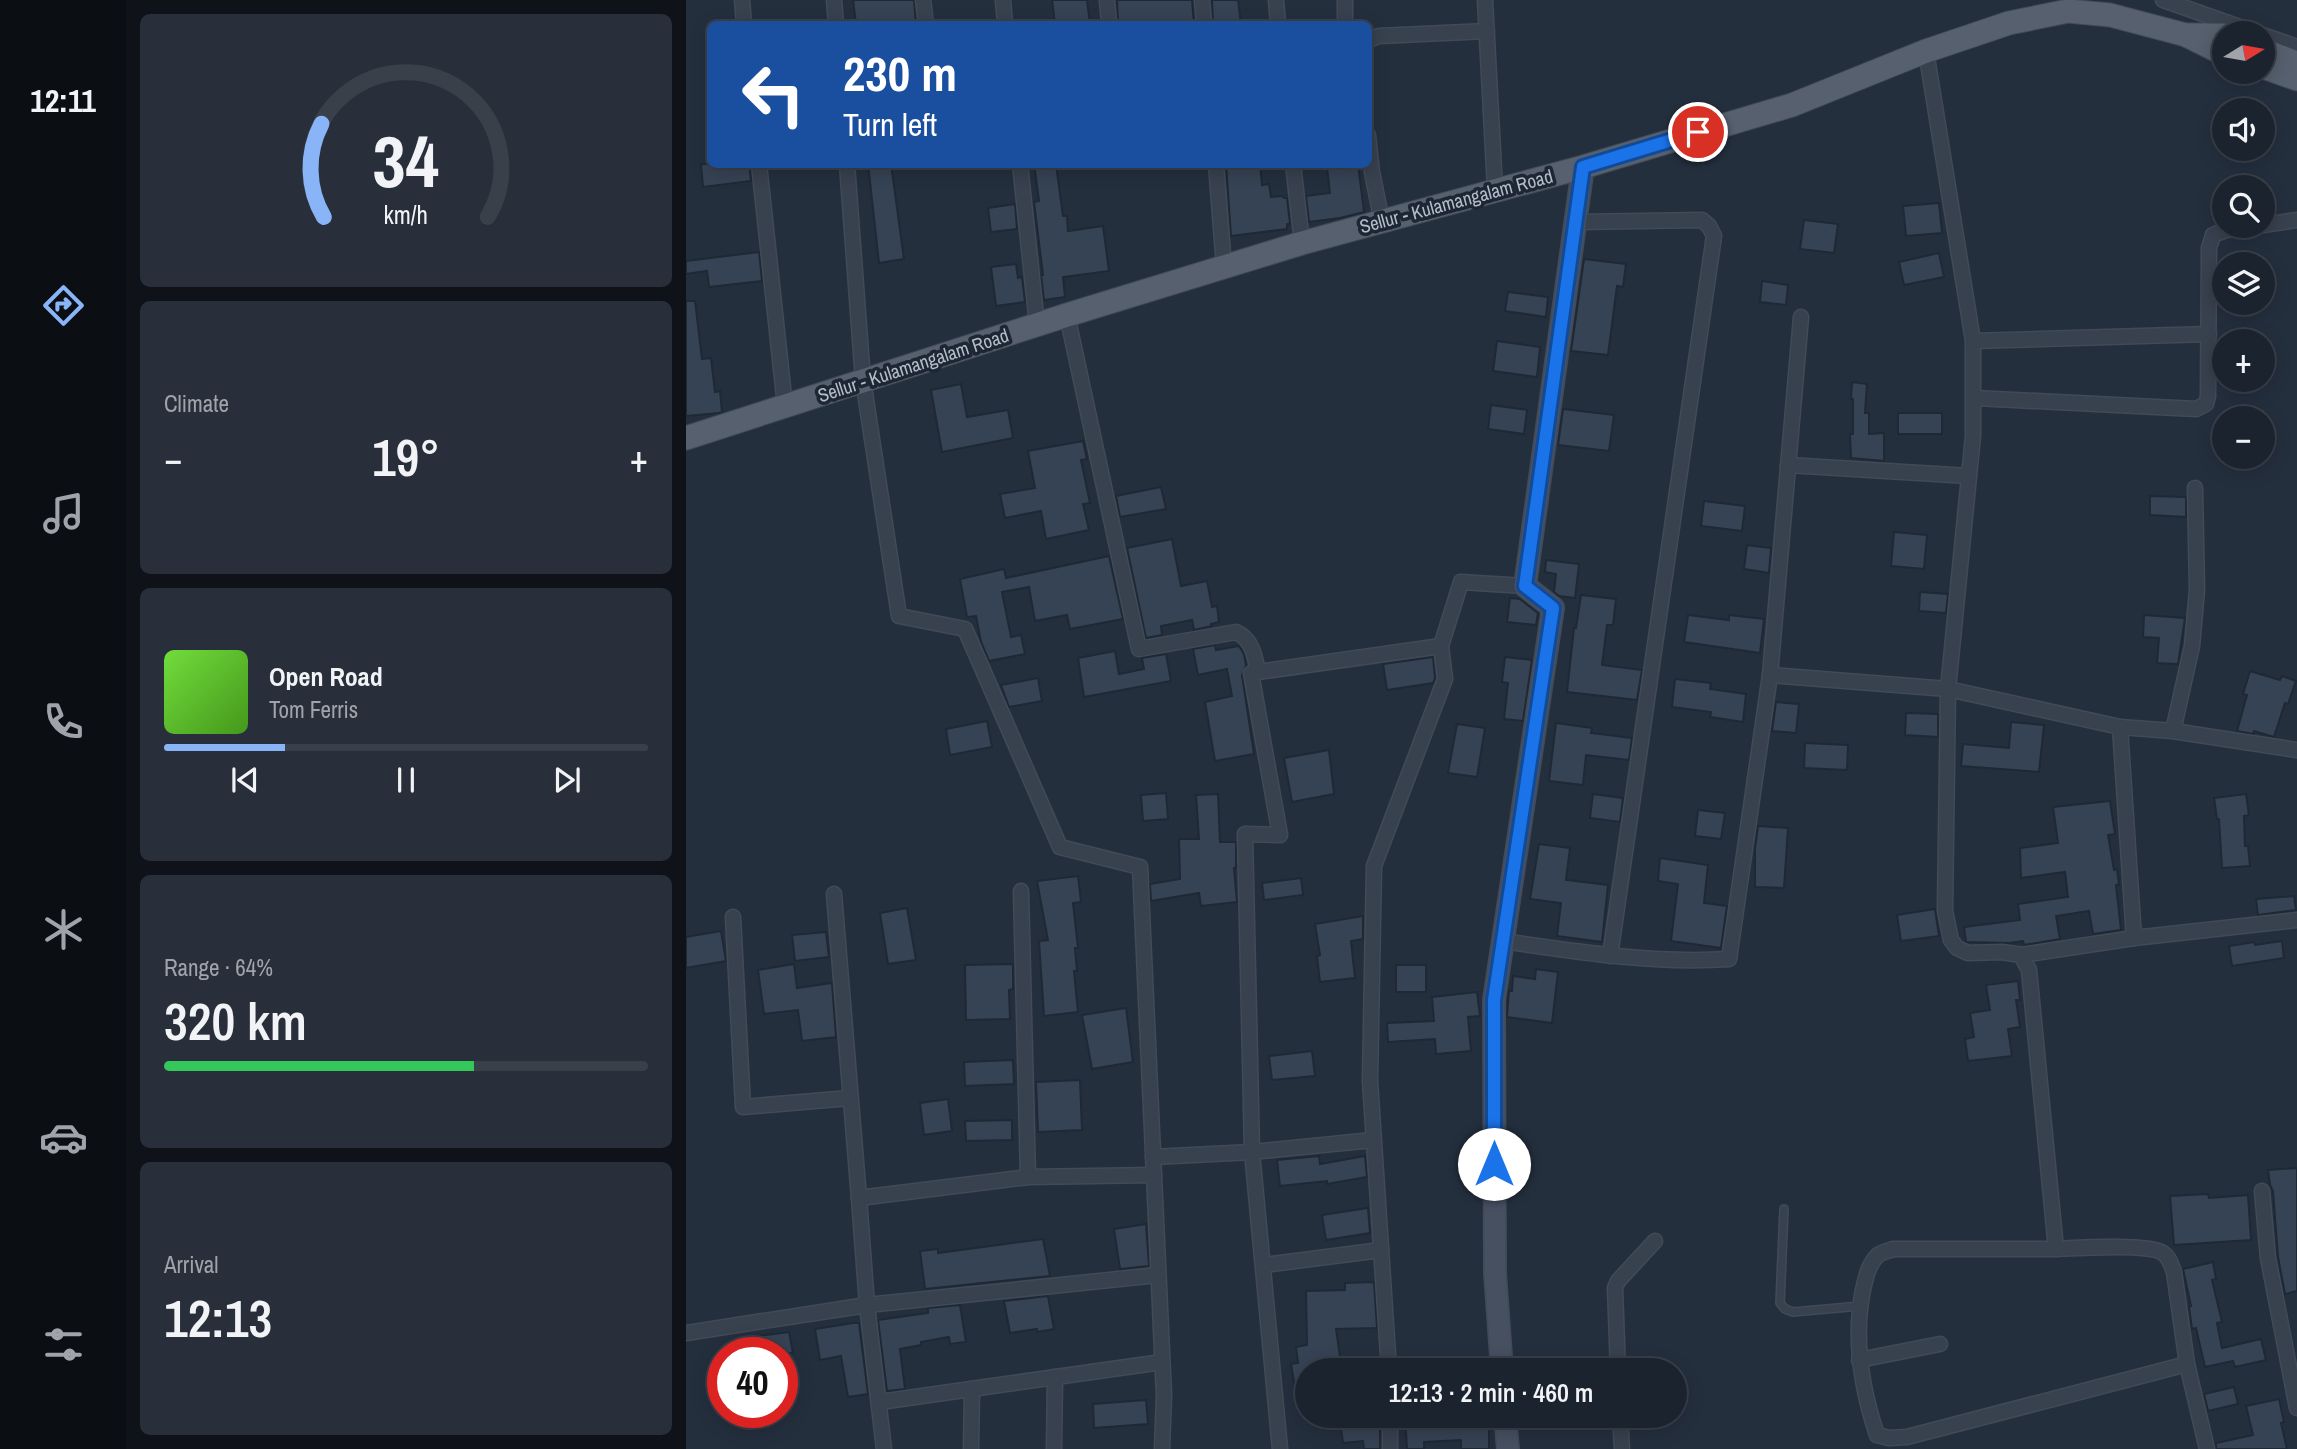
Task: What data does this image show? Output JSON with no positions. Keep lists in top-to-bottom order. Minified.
{"streets":{"main road":["Sellur - Kulamangalam Road"]},"north":"right","page":{"tabs":"12:11","map_buttons":["+","−"],"turn":["230 m","Turn left"],"tile":["Climate",["Range · 64%","320 km"],["Arrival","12:13"]],"heat":["−","19°","+"],"song":["Open Road","Tom Ferris"],"limit":"40","trip":"12:13 · 2 min · 460 m","gauge":["34","km/h"]}}
